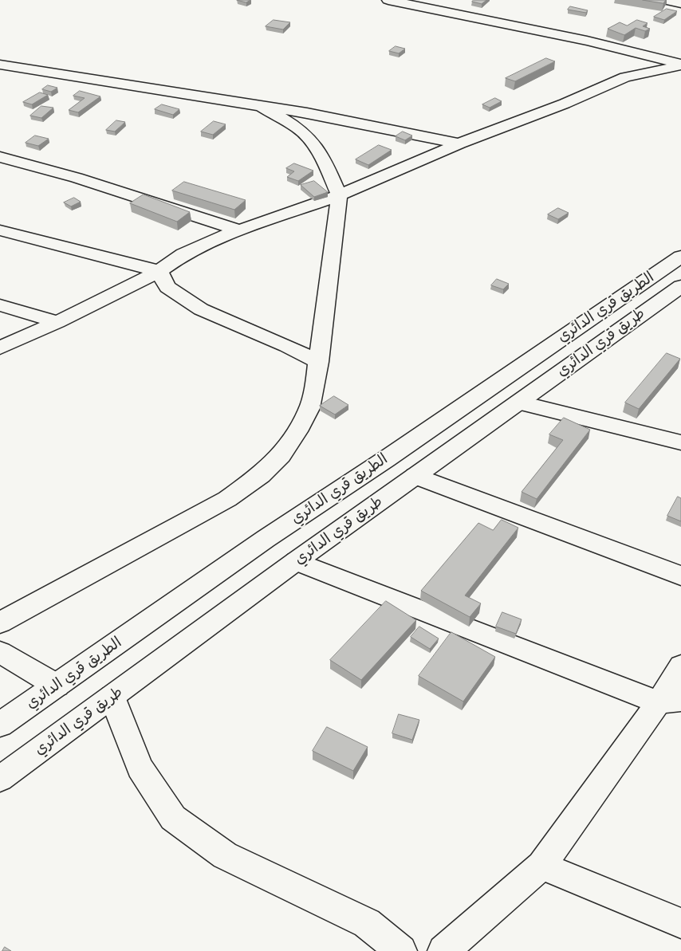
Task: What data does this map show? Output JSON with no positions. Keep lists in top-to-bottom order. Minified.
{"streets":{"main road":["الطريق قري الدائري","طريق قري الدائري"]}}
